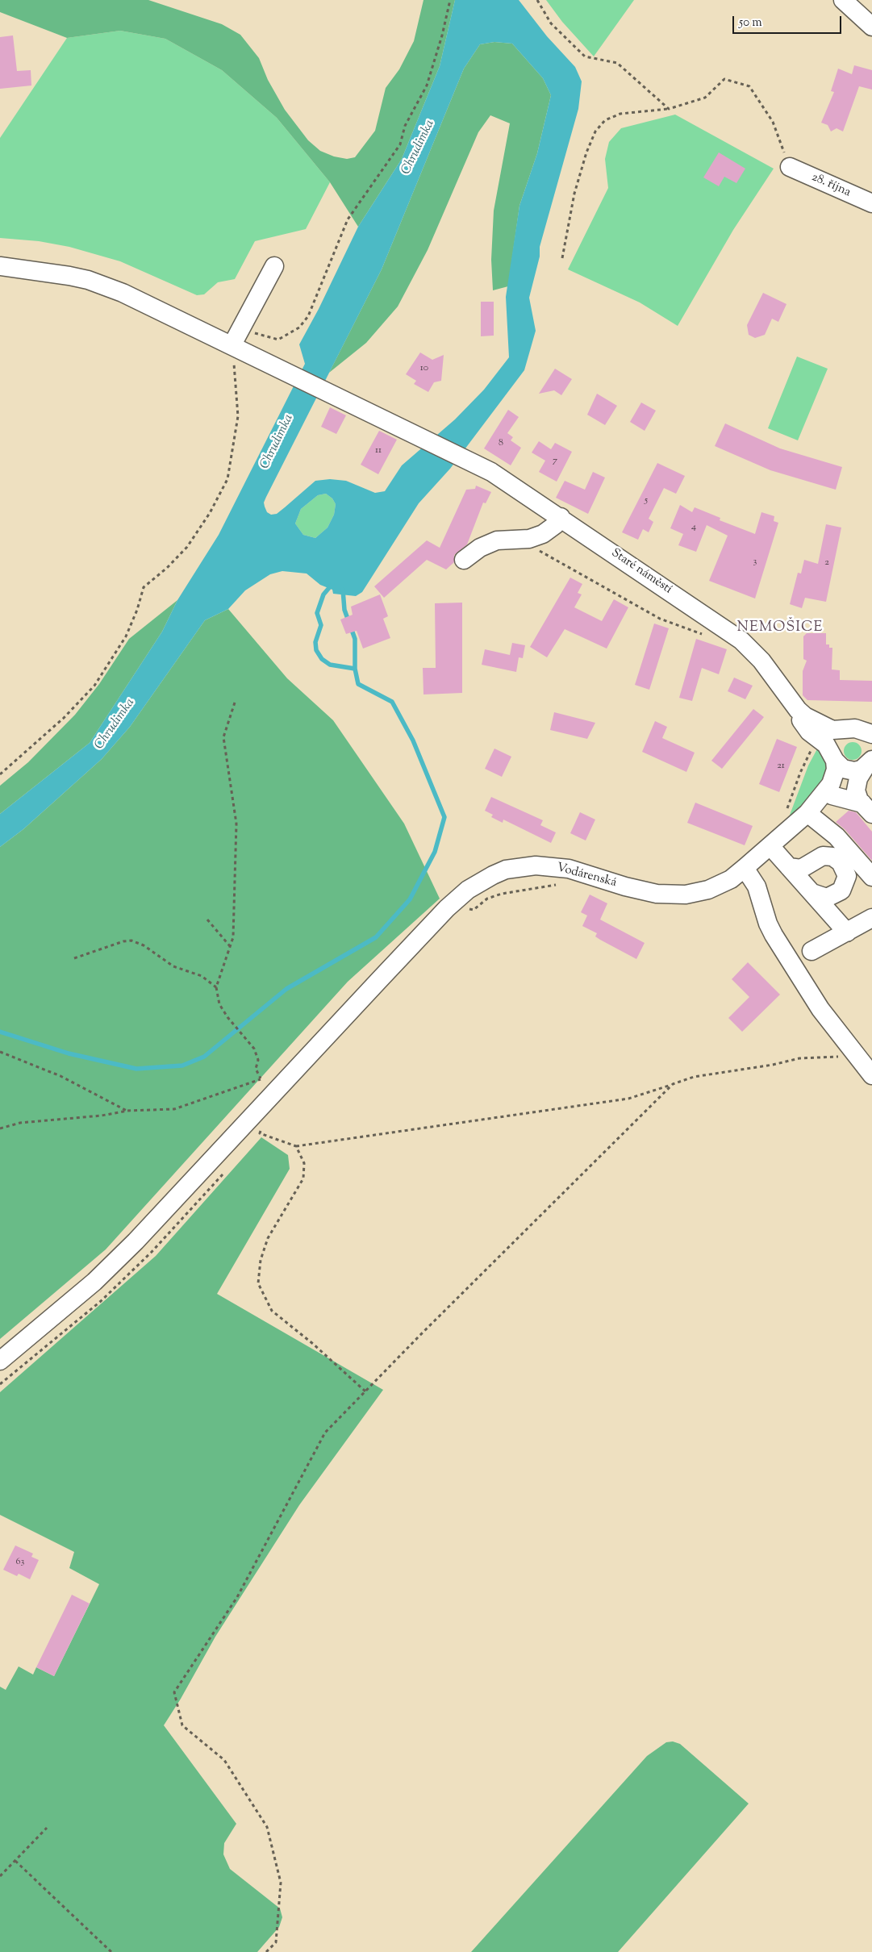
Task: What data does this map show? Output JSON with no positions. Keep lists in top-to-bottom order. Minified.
{"streets":{"street":["28. října","Staré náměstí","Vodárenská"]},"crossings":[["Staré náměstí","Vodárenská"]],"districts":["NEMOŠICE"],"water":["Chrudimka"],"house_numbers":["10","8","11","7","5","4","3","2","21","63"],"scale_bar":"50 m"}
